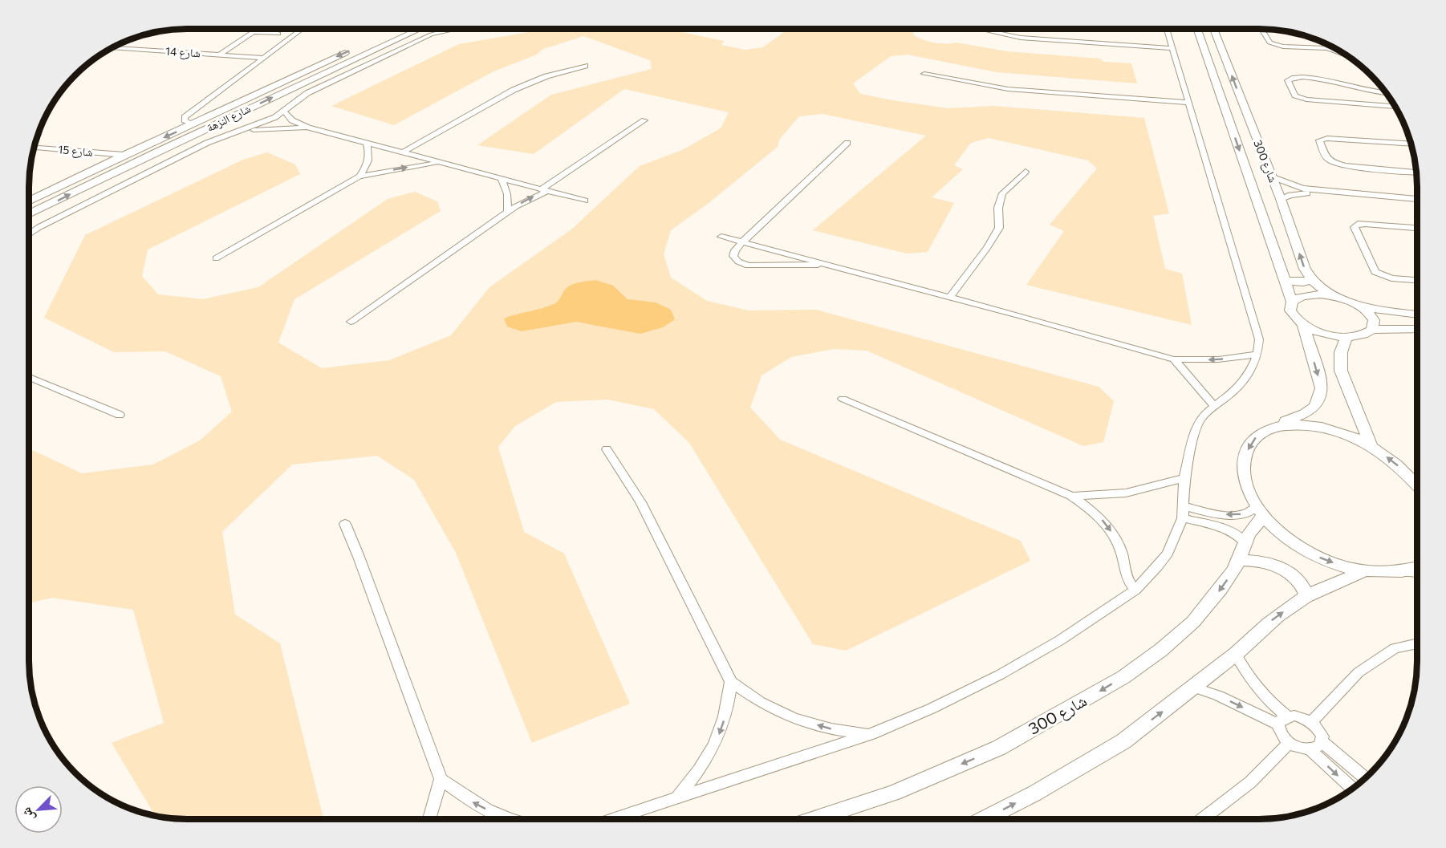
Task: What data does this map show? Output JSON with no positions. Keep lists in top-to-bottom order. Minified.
{"streets":{"street":["شارع 14","شارع النزهة","شارع 15","شارع 300"]},"crossings":[["شارع النزهة","شارع 15"]],"north":"bottom left"}
